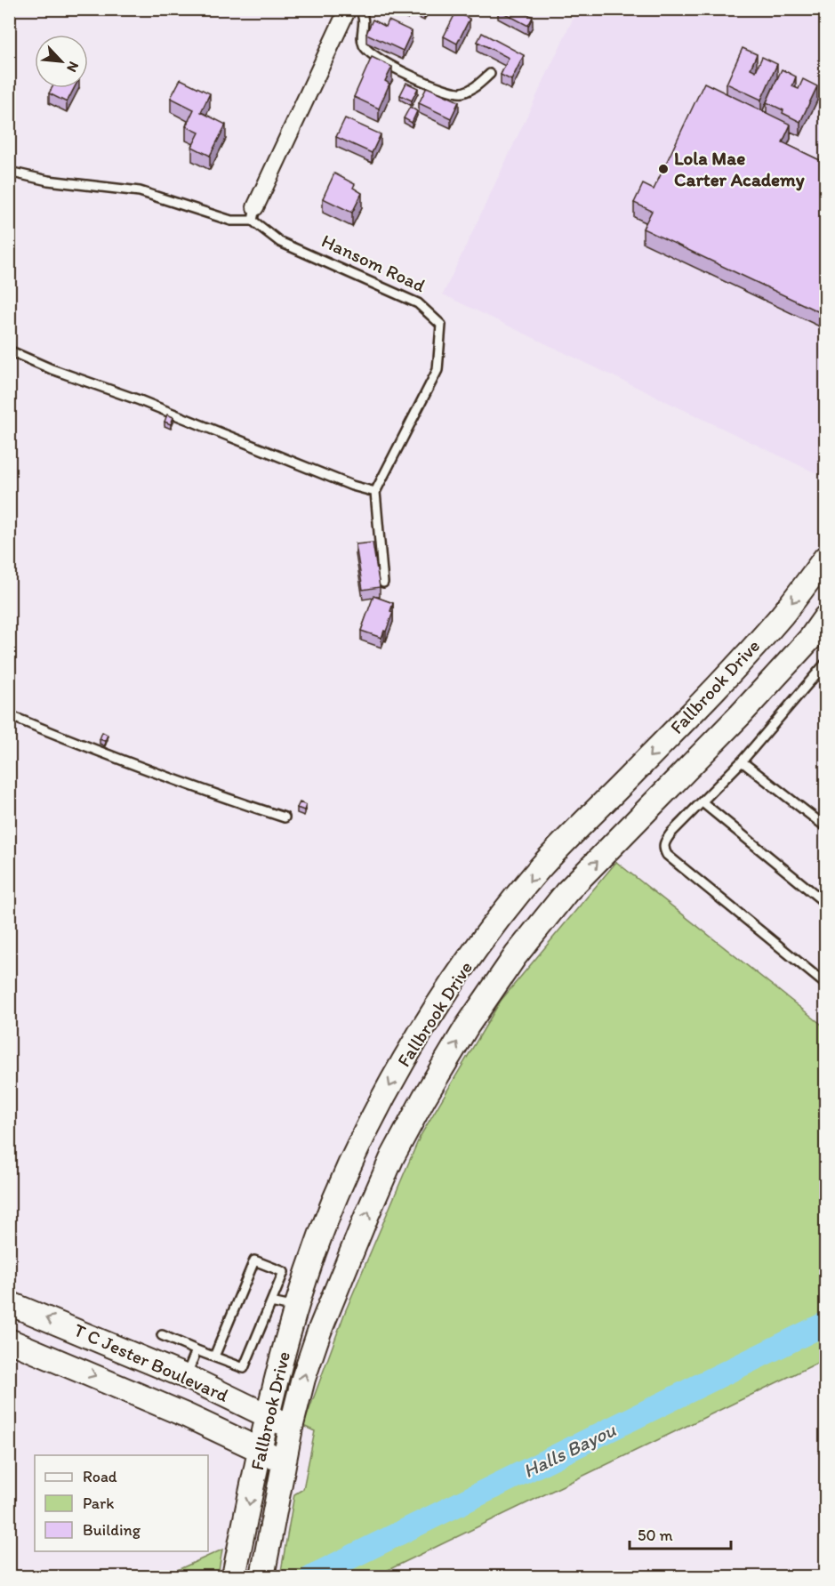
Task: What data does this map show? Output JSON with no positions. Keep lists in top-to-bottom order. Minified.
{"streets":{"main road":["Fallbrook Drive","T C Jester Boulevard"],"lane":["Hansom Road"]},"crossings":[["Fallbrook Drive","T C Jester Boulevard"]],"water":["Halls Bayou"],"places":["Lola Mae Carter Academy"],"legend":["Road","Park","Building"],"scale_bar":"50 m","north":"bottom right"}
